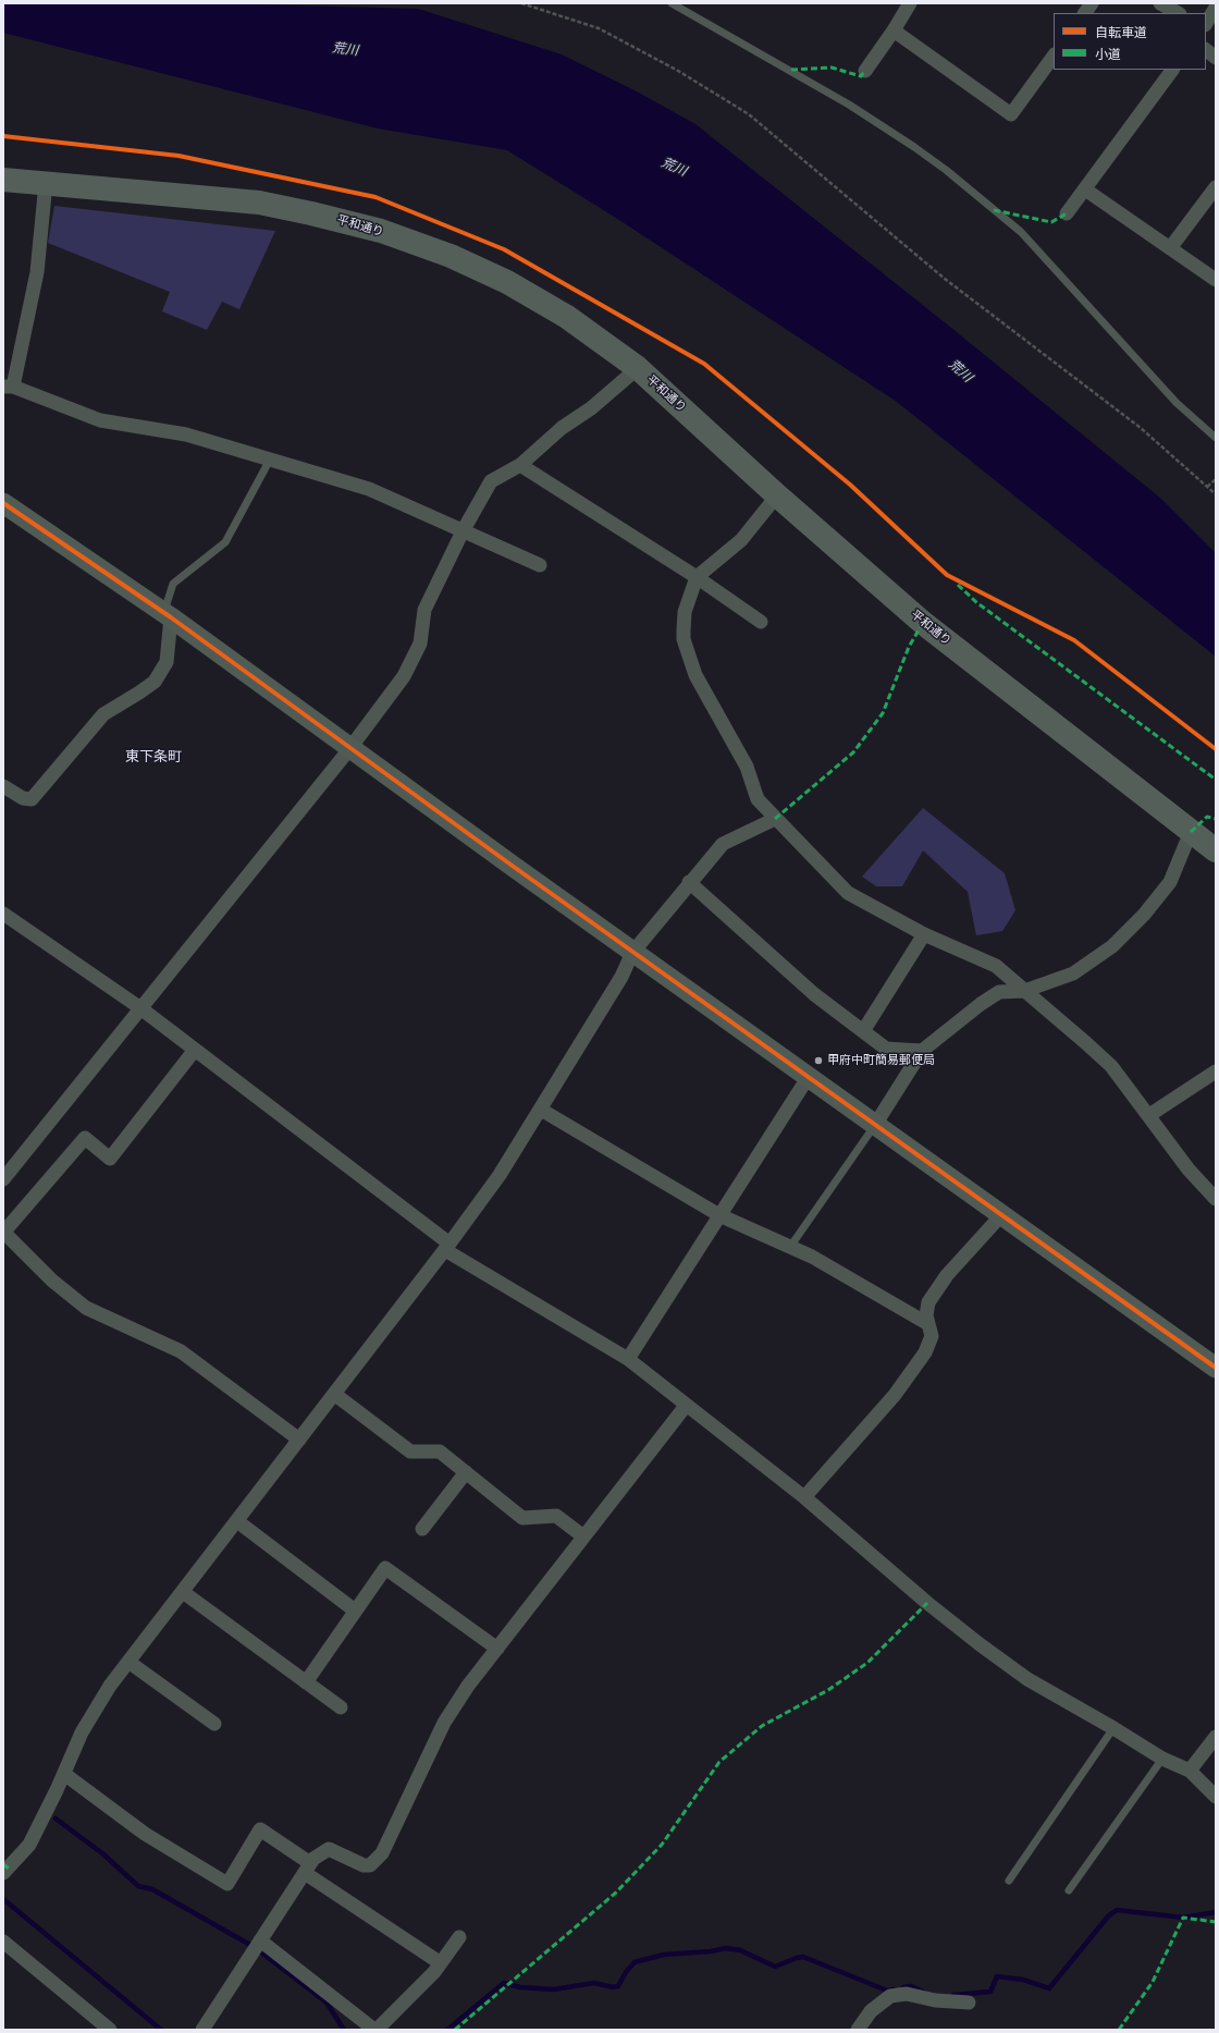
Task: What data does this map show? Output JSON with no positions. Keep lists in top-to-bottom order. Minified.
{"streets":{"highway":["平和通り"]},"districts":["東下条町"],"water":["荒川"],"places":["甲府中町簡易郵便局"],"legend":["自転車道","小道"]}
